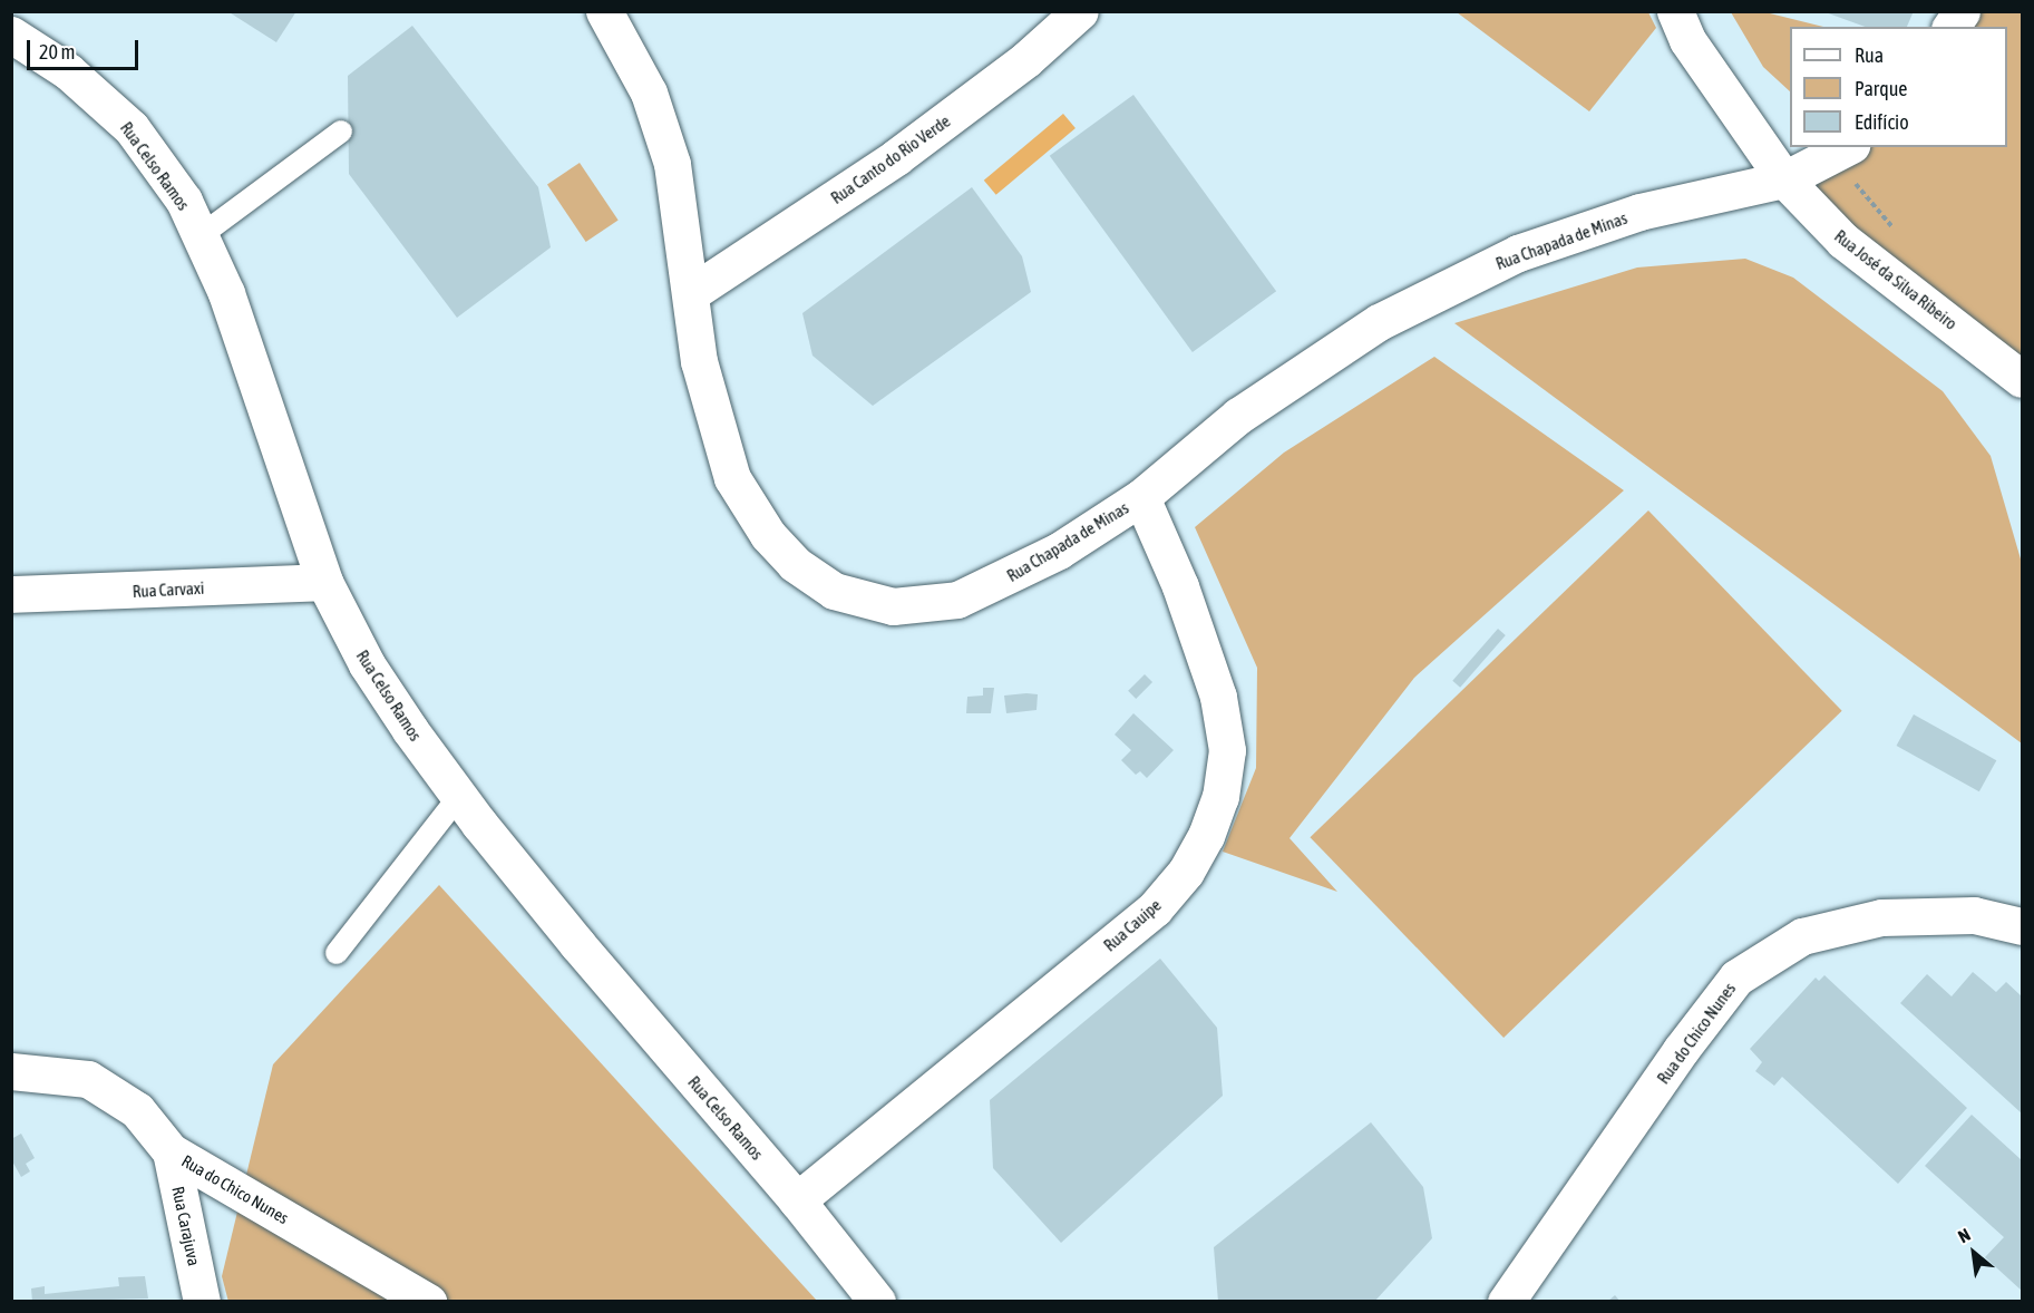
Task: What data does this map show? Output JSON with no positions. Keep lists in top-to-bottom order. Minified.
{"streets":{"street":["Rua Canto do Rio Verde","Rua Celso Ramos","Rua Chapada de Minas","Rua José da Silva Ribeiro","Rua Carvaxi","Rua Cauipe","Rua do Chico Nunes","Rua Carajuva"]},"crossings":[["Rua Canto do Rio Verde","Rua Chapada de Minas"],["Rua Celso Ramos","Rua Carvaxi"],["Rua Celso Ramos","Rua Cauipe"],["Rua Chapada de Minas","Rua José da Silva Ribeiro"],["Rua Chapada de Minas","Rua Cauipe"],["Rua do Chico Nunes","Rua Carajuva"]],"legend":["Rua","Parque","Edifício"],"scale_bar":"20 m","north":"top left"}
